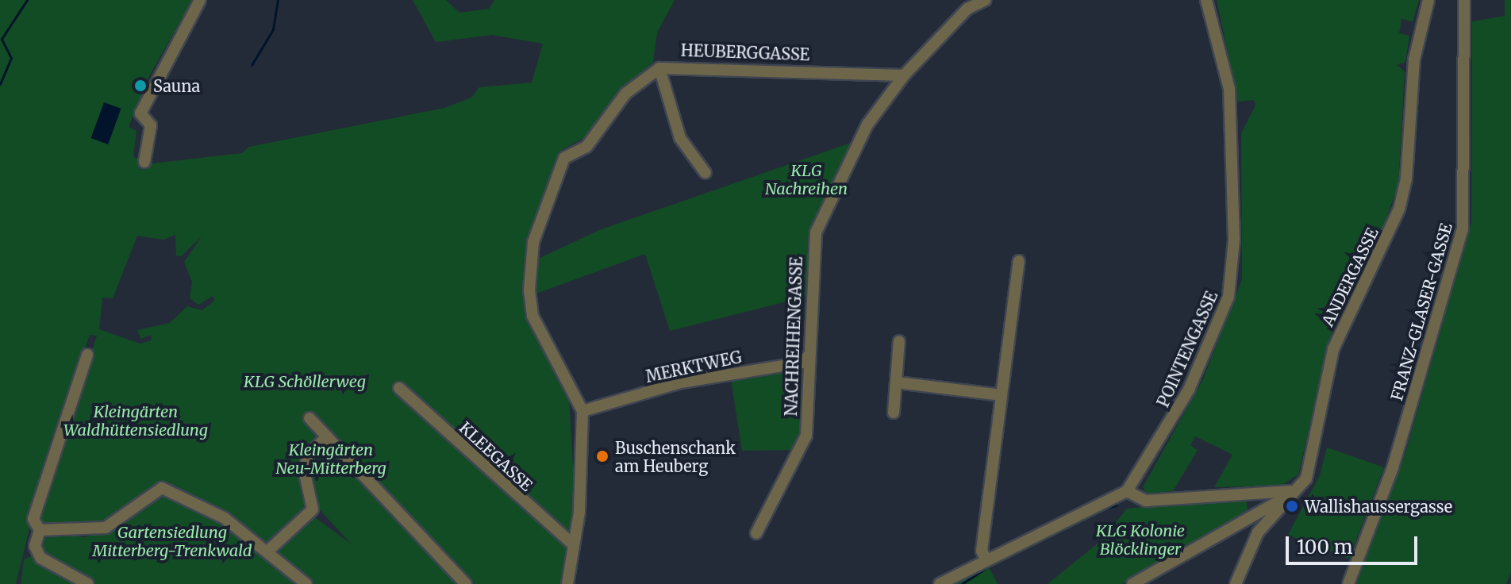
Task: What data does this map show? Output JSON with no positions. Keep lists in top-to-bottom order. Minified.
{"streets":{"street":["HEUBERGGASSE","ANDERGASSE","FRANZ-GLASER-GASSE","NACHREIHENGASSE","POINTENGASSE","MERKTWEG","KLEEGASSE"]},"crossings":[["HEUBERGGASSE","NACHREIHENGASSE"],["HEUBERGGASSE","MERKTWEG"],["NACHREIHENGASSE","MERKTWEG"]],"parks":["KLG Nachreihen","KLG Schöllerweg","Kleingärten Waldhüttensiedlung","Kleingärten Neu-Mitterberg","KLG Kolonie Blöcklinger","Gartensiedlung Mitterberg-Trenkwald"],"places":["Sauna","Buschenschank am Heuberg","Wallishaussergasse"],"scale_bar":"100 m"}
